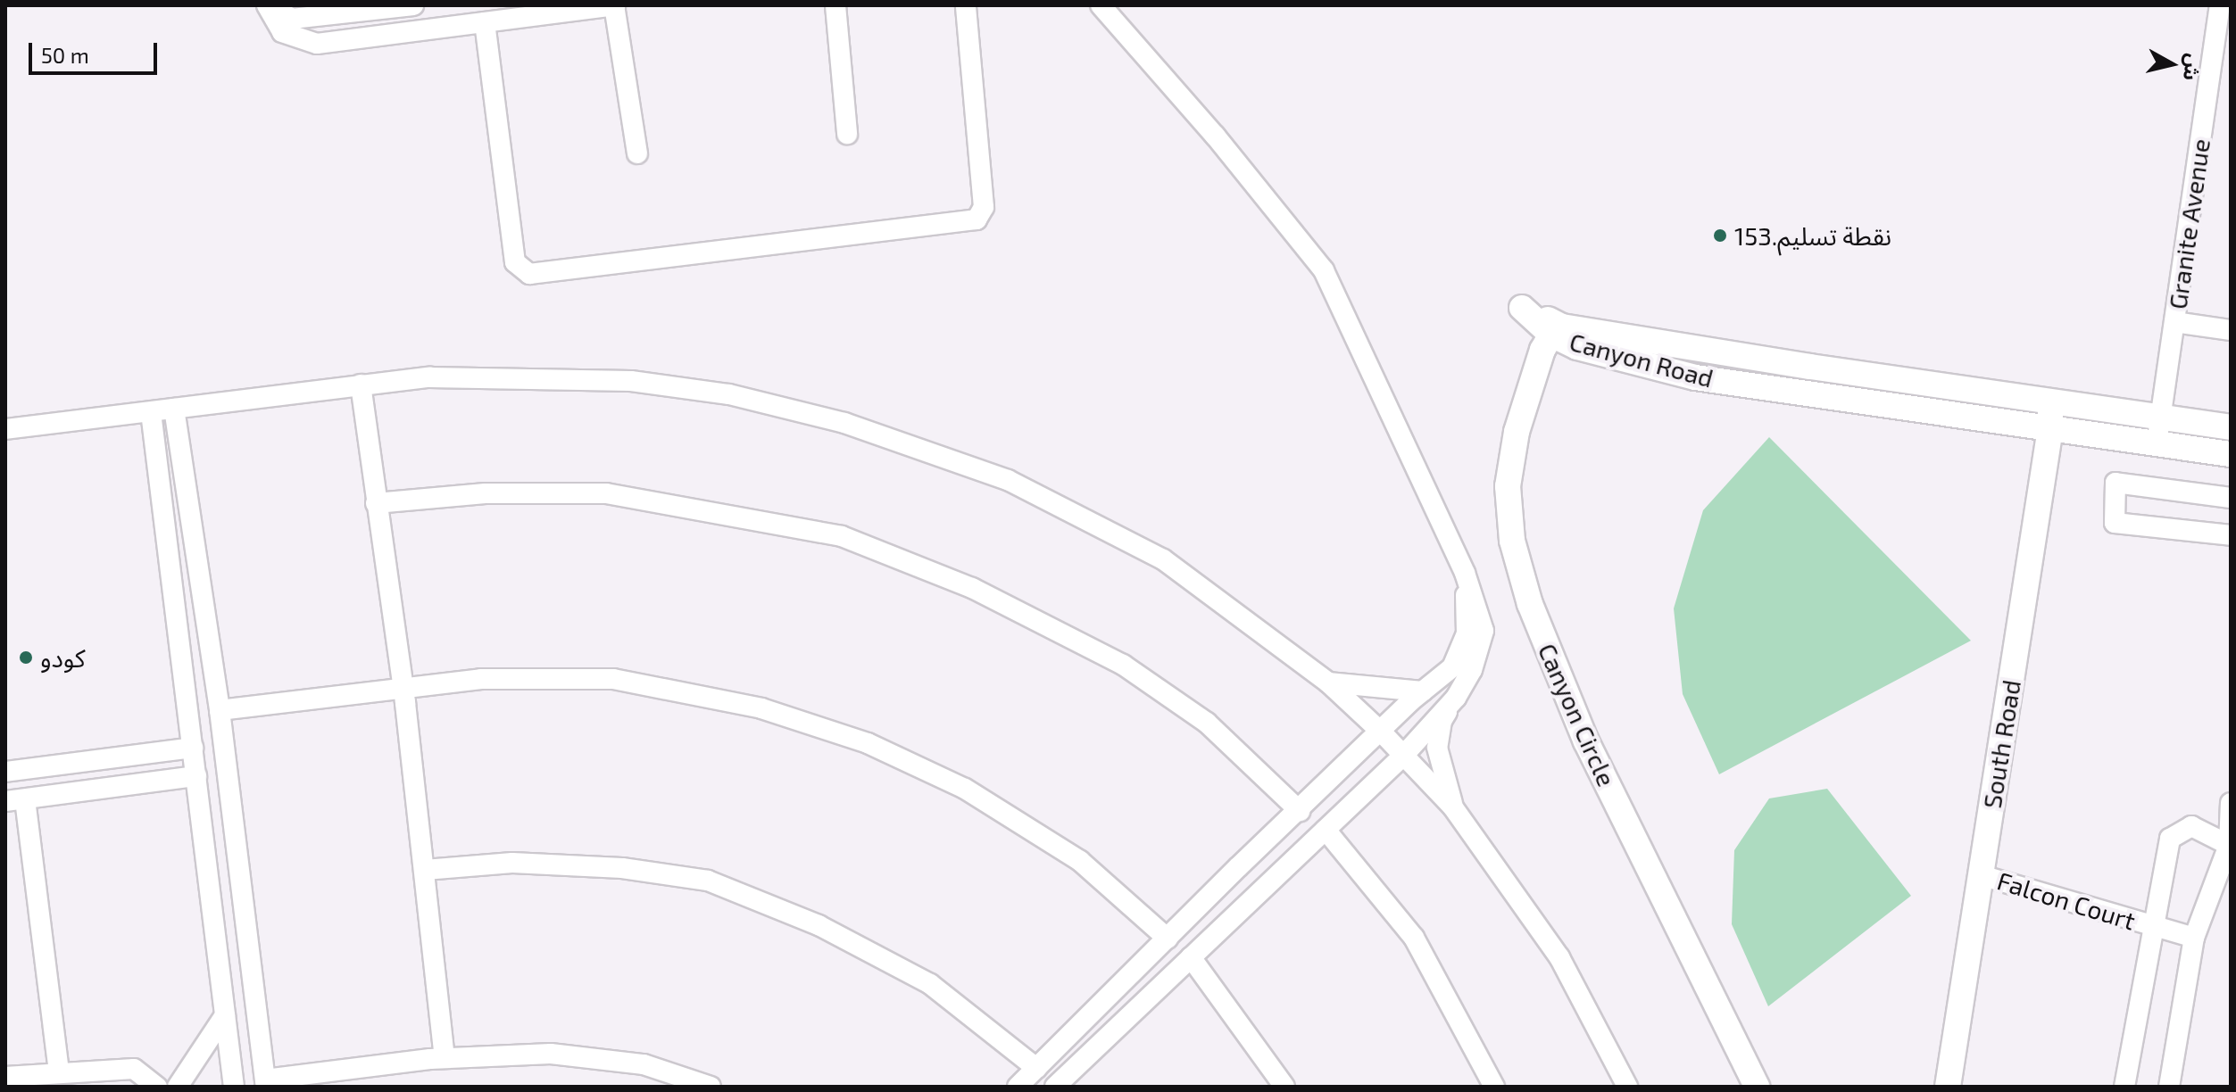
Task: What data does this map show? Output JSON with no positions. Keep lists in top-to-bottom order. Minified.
{"streets":{"main road":["Canyon Road","Canyon Circle","South Road"],"street":["Granite Avenue","Falcon Court"]},"crossings":[["Granite Avenue","Canyon Road"],["Canyon Road","Canyon Circle"],["Canyon Road","South Road"],["South Road","Falcon Court"]],"places":["نقطة تسليم.153","كودو"],"scale_bar":"50 m","north":"right"}
